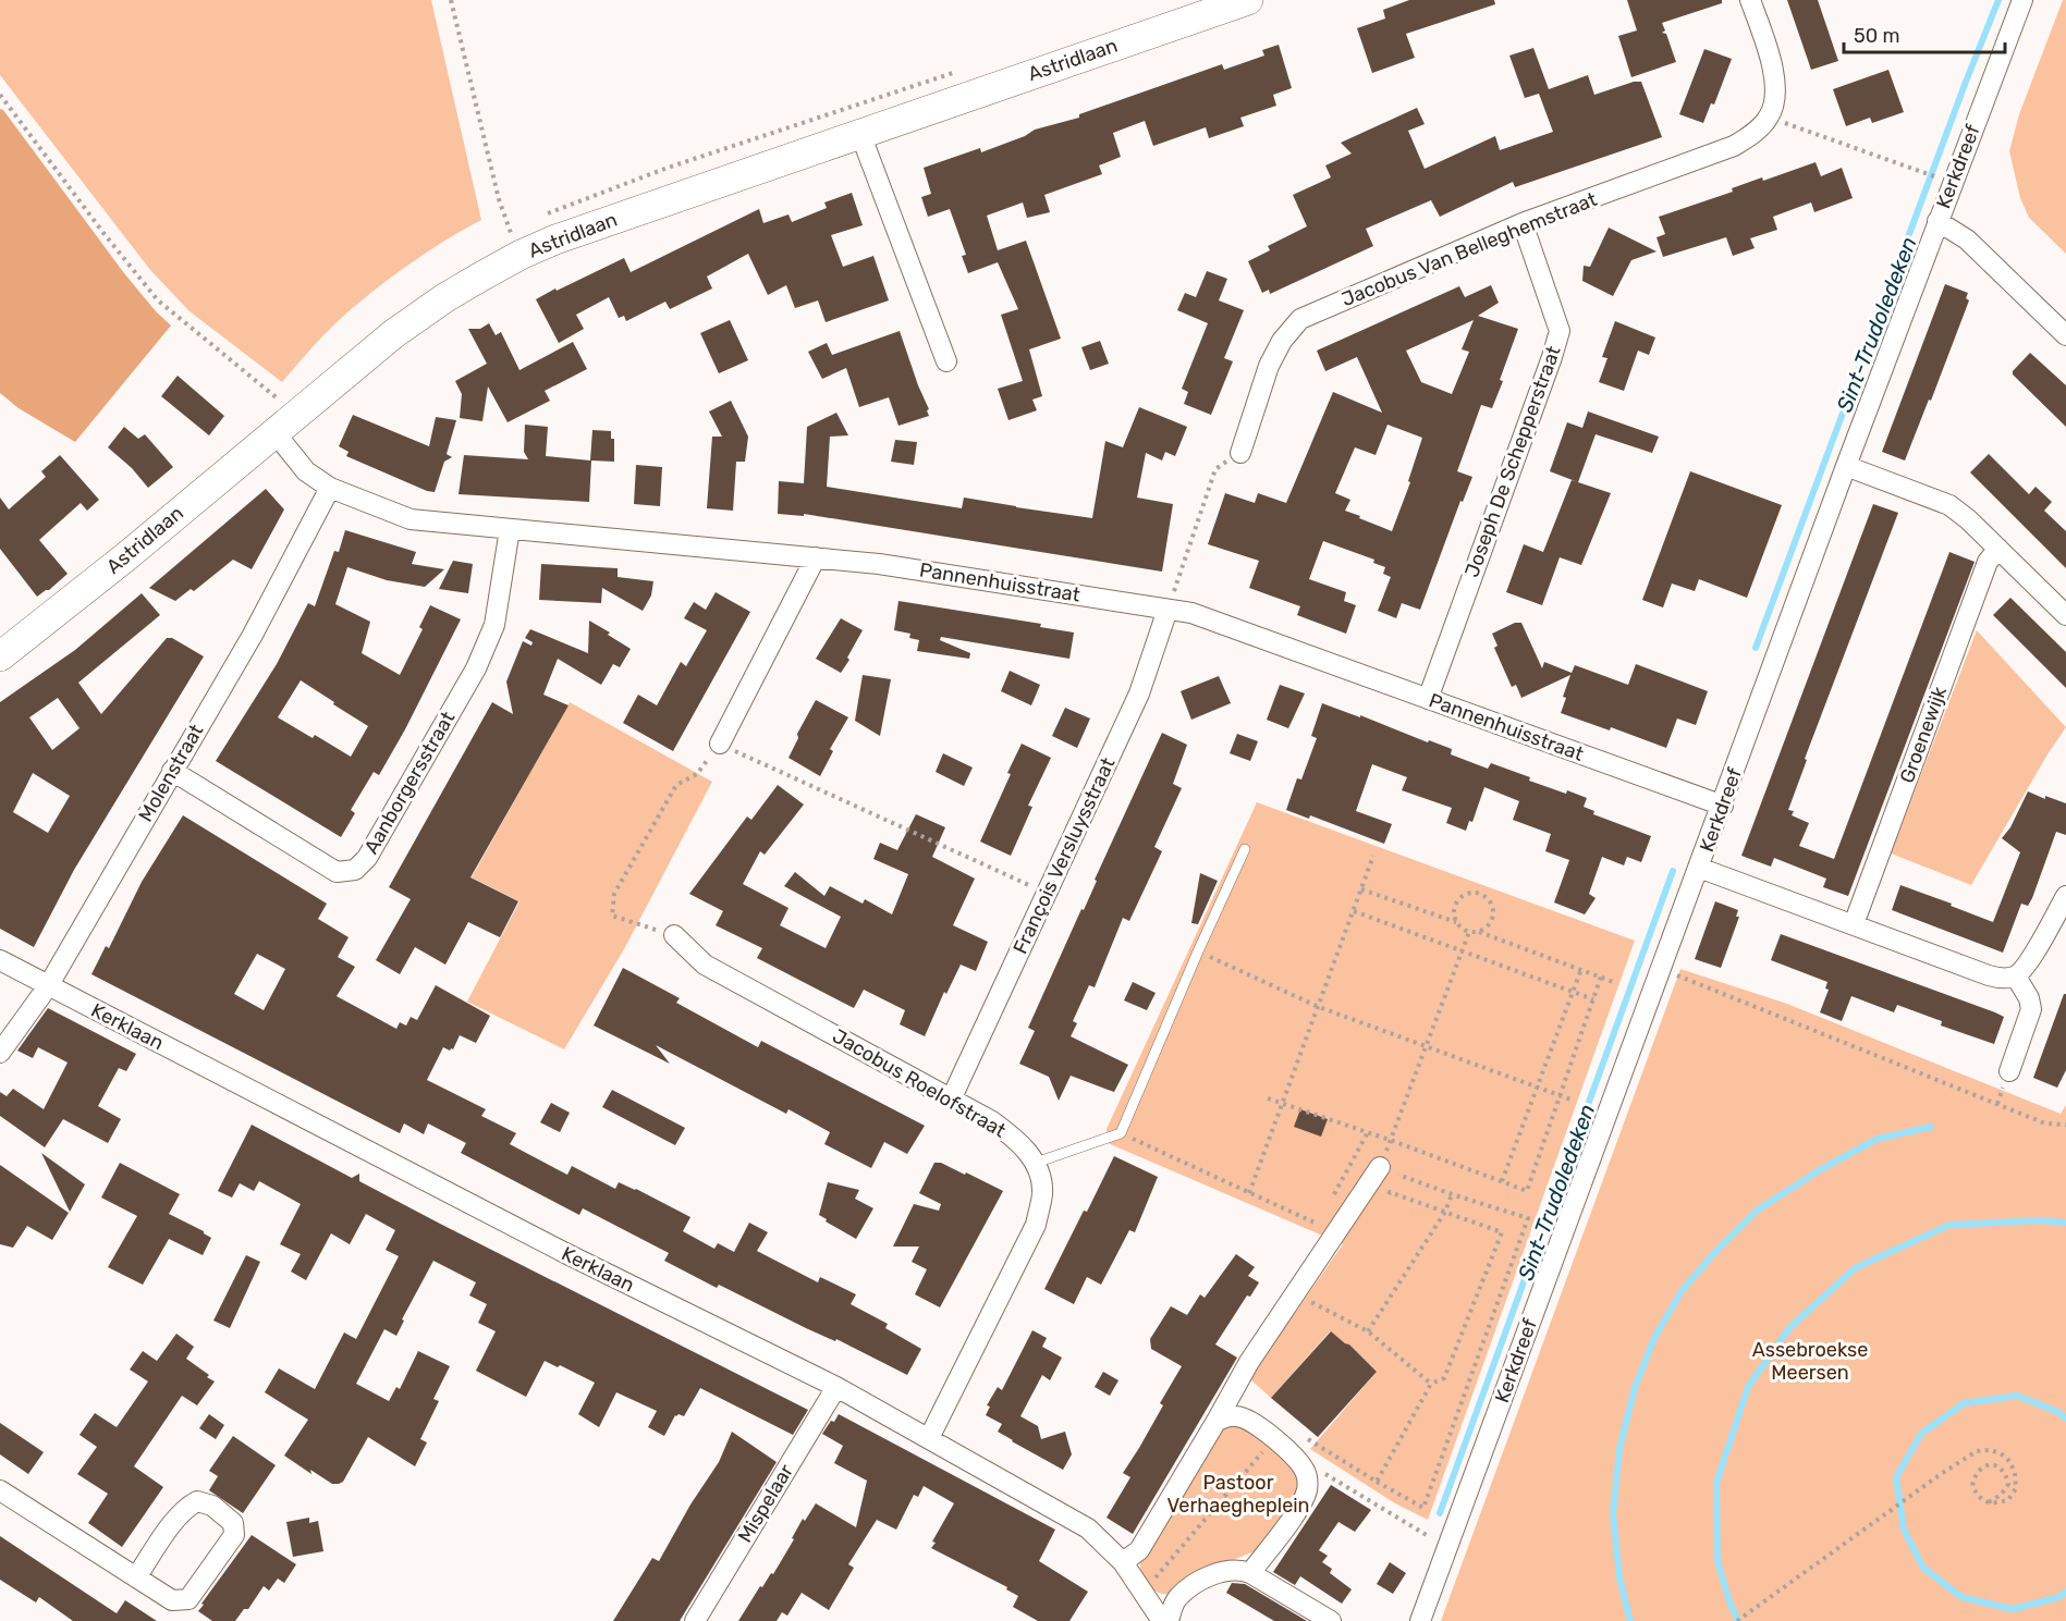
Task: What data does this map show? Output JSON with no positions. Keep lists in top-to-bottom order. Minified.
{"streets":{"main road":["Astridlaan"],"street":["Kerkdreef","Jacobus Van Belleghemstraat","Joseph De Schepperstraat","Pannenhuisstraat","Groenewijk","Molenstraat","Aanborgersstraat","François Versluysstraat","Kerklaan","Jacobus Roelofstraat","Mispelaar"]},"crossings":[["Astridlaan","Pannenhuisstraat"],["Kerkdreef","Pannenhuisstraat"],["Jacobus Van Belleghemstraat","Joseph De Schepperstraat"],["Joseph De Schepperstraat","Pannenhuisstraat"],["Pannenhuisstraat","Molenstraat"],["Pannenhuisstraat","Aanborgersstraat"],["Pannenhuisstraat","François Versluysstraat"],["Molenstraat","Aanborgersstraat"],["Molenstraat","Kerklaan"],["François Versluysstraat","Jacobus Roelofstraat"],["Kerklaan","Mispelaar"]],"water":["Sint-Trudoledeken"],"parks":["Assebroekse Meersen","Pastoor Verhaegheplein"],"scale_bar":"50 m"}
